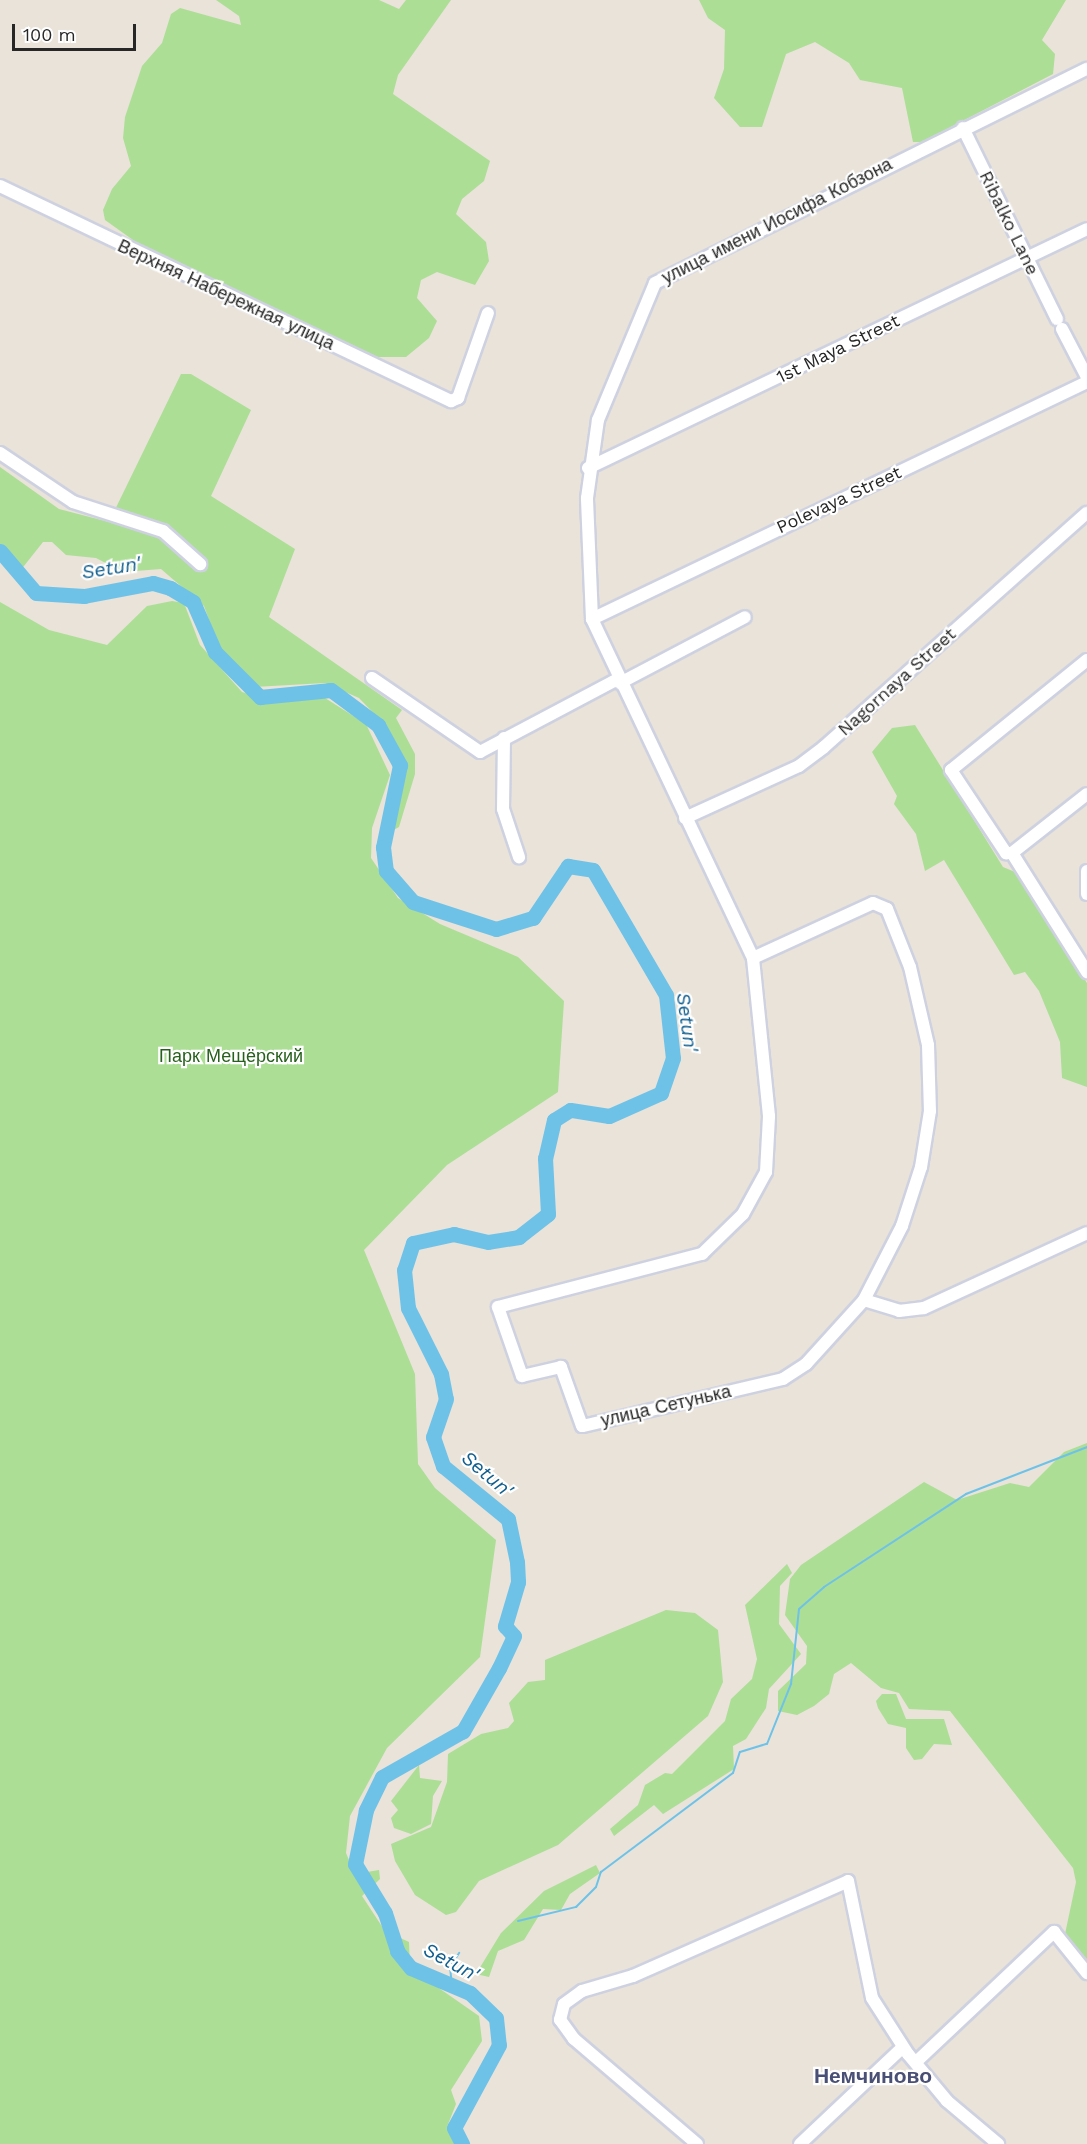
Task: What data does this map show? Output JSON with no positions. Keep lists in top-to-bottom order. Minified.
{"streets":{"street":["улица имени Иосифа Кобзона","Ribalko Lane","Верхняя Набережная улица","1st Maya Street","Polevaya Street","Nagornaya Street","улица Сетунька"]},"crossings":[["улица имени Иосифа Кобзона","Ribalko Lane"],["улица имени Иосифа Кобзона","1st Maya Street"],["улица имени Иосифа Кобзона","Polevaya Street"],["улица имени Иосифа Кобзона","Nagornaya Street"],["улица имени Иосифа Кобзона","улица Сетунька"],["Ribalko Lane","1st Maya Street"]],"districts":["Немчиново"],"water":["Setun'"],"parks":["Парк Мещёрский"],"scale_bar":"100 m"}
